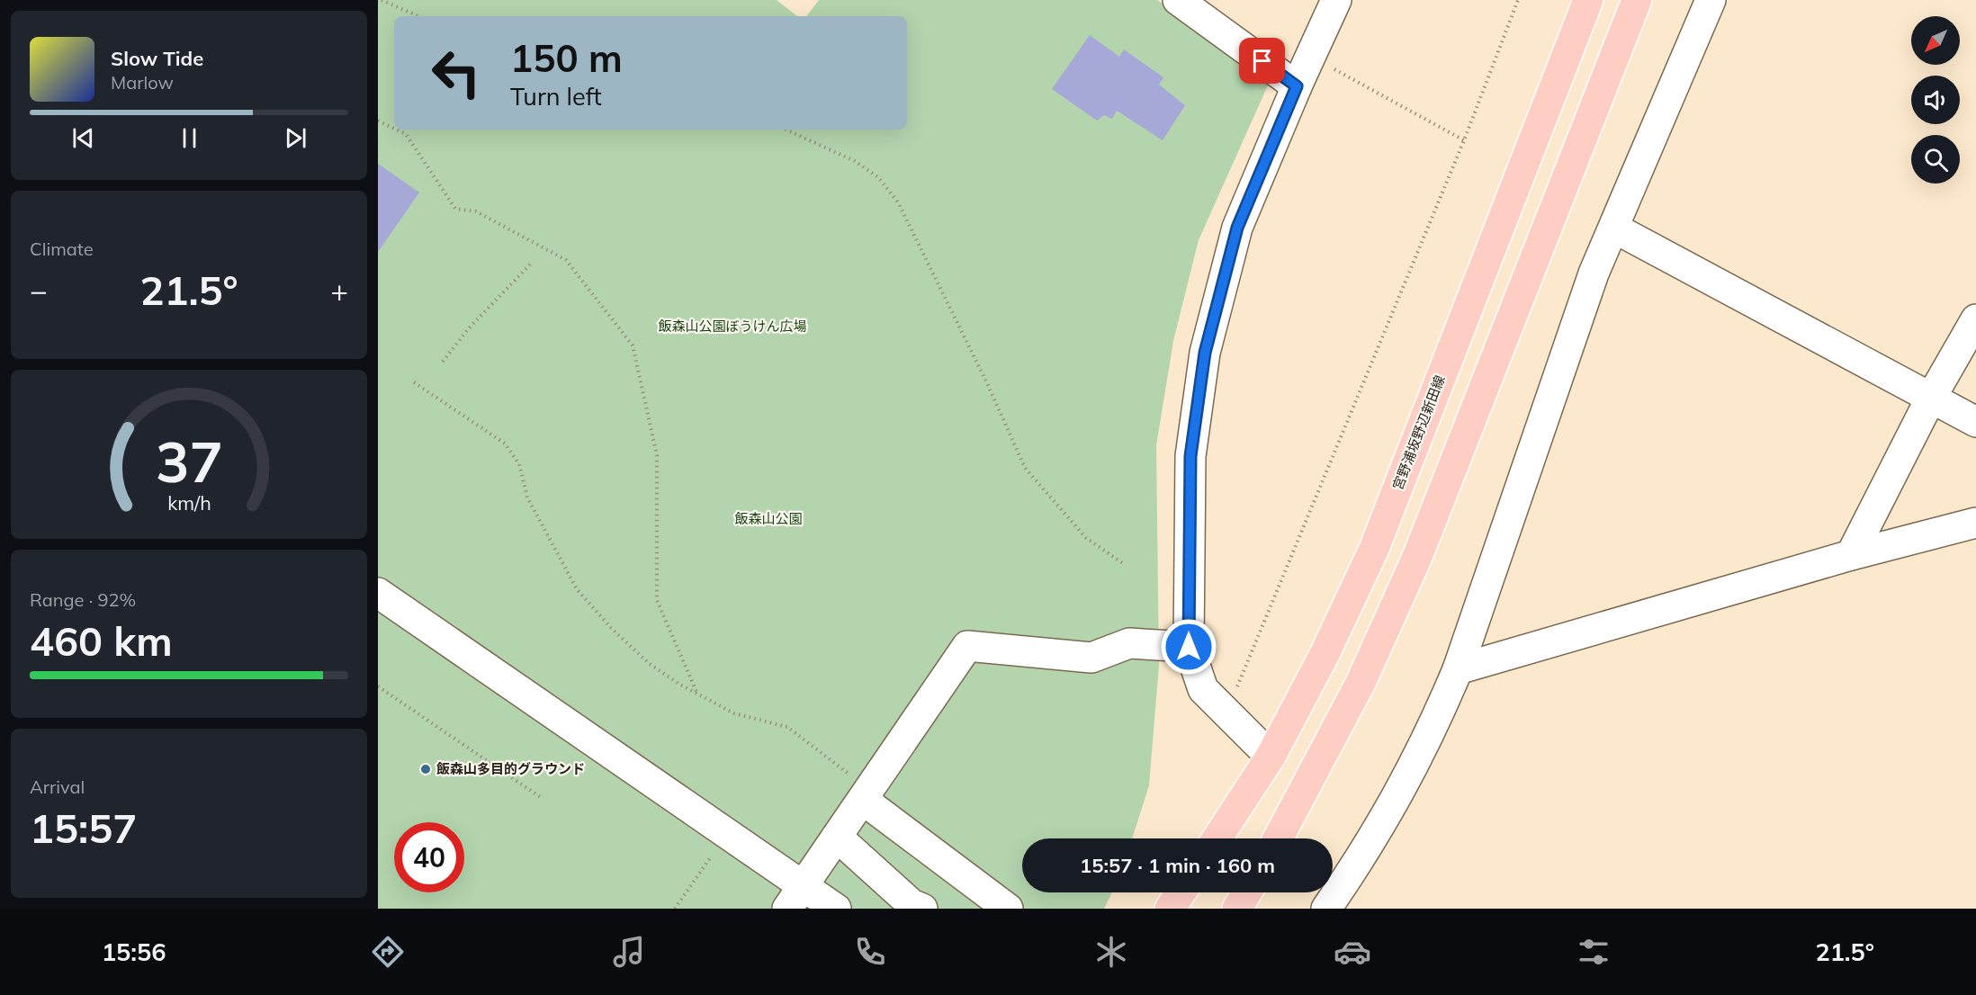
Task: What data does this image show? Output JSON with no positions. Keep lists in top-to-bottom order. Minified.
{"streets":{"main road":["宮野浦坂野辺新田線"]},"parks":["飯森山公園ぼうけん広場","飯森山公園"],"places":["飯森山多目的グラウンド"],"north":"bottom left","page":{"turn":["150 m","Turn left"],"song":["Slow Tide","Marlow"],"tile":["Climate",["Range · 92%","460 km"],["Arrival","15:57"]],"heat":["−","21.5°","+"],"limit":"40","trip":"15:57 · 1 min · 160 m","tabs":["15:56","21.5°"],"gauge":["37","km/h"]}}
